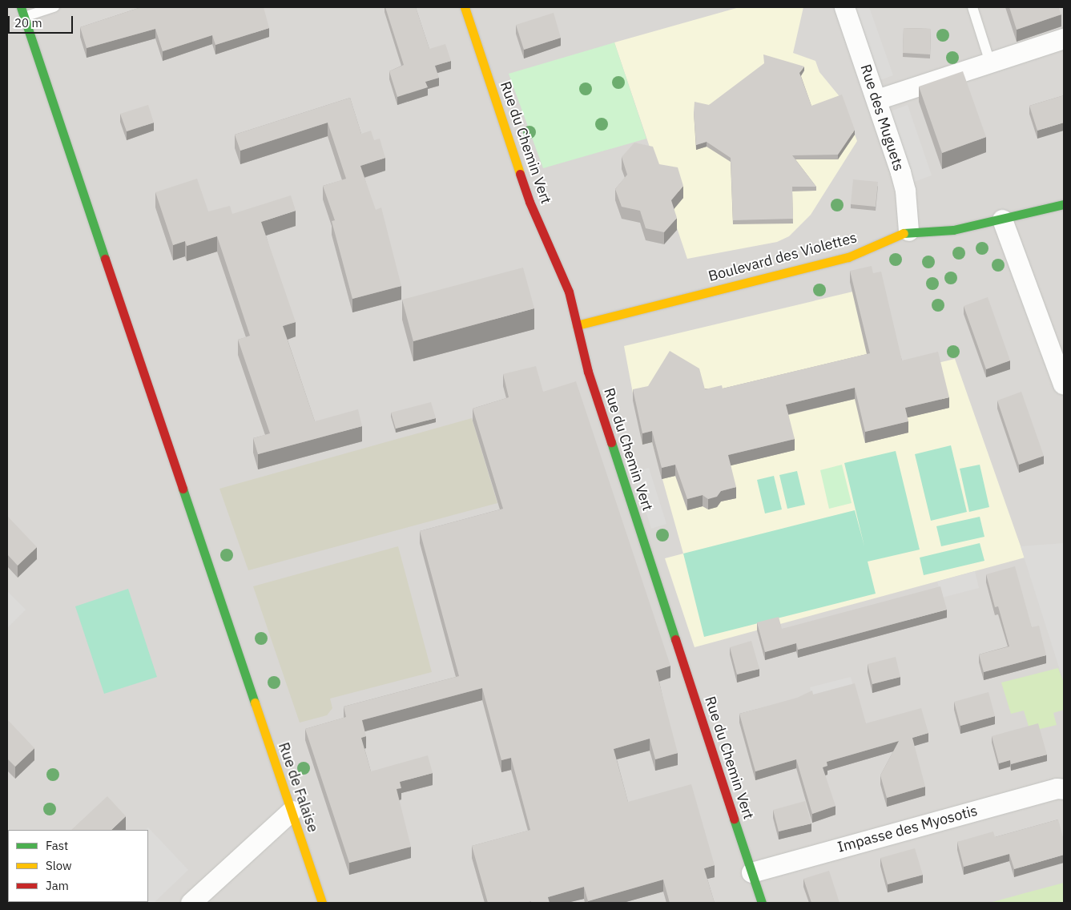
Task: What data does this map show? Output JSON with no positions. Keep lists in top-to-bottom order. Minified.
{"streets":{"street":["Rue des Muguets","Rue du Chemin Vert","Boulevard des Violettes","Rue de Falaise","Impasse des Myosotis"]},"crossings":[["Rue des Muguets","Boulevard des Violettes"],["Rue du Chemin Vert","Boulevard des Violettes"],["Rue du Chemin Vert","Impasse des Myosotis"]],"legend":["Fast","Slow","Jam"],"scale_bar":"20 m"}
